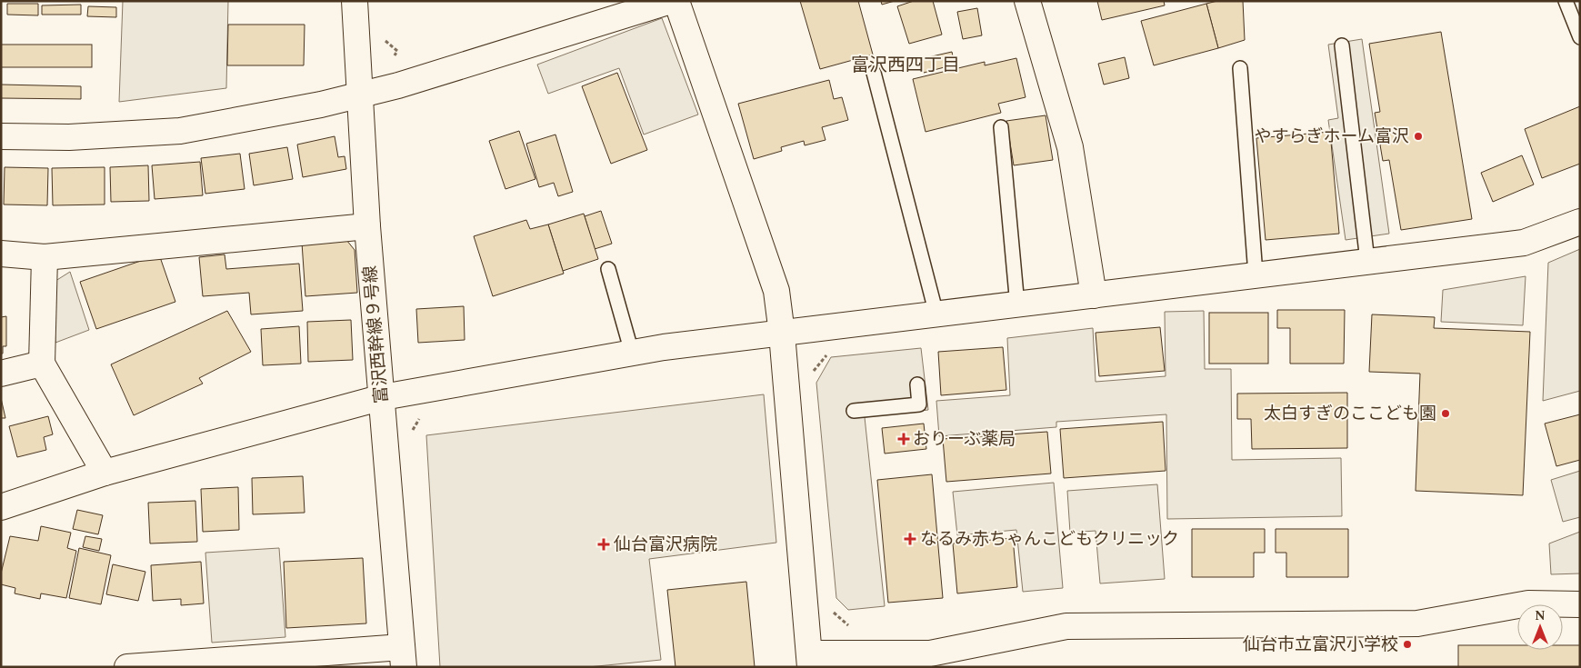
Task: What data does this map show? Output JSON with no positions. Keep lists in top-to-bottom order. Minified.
{"streets":{"street":["富沢西幹線９号線"]},"districts":["富沢西四丁目"],"places":{"other":["やすらぎホーム富沢","太白すぎのここども園","仙台市立富沢小学校"],"health":["おりーぶ薬局","なるみ赤ちゃんこどもクリニック","仙台富沢病院"]},"north":"top"}
